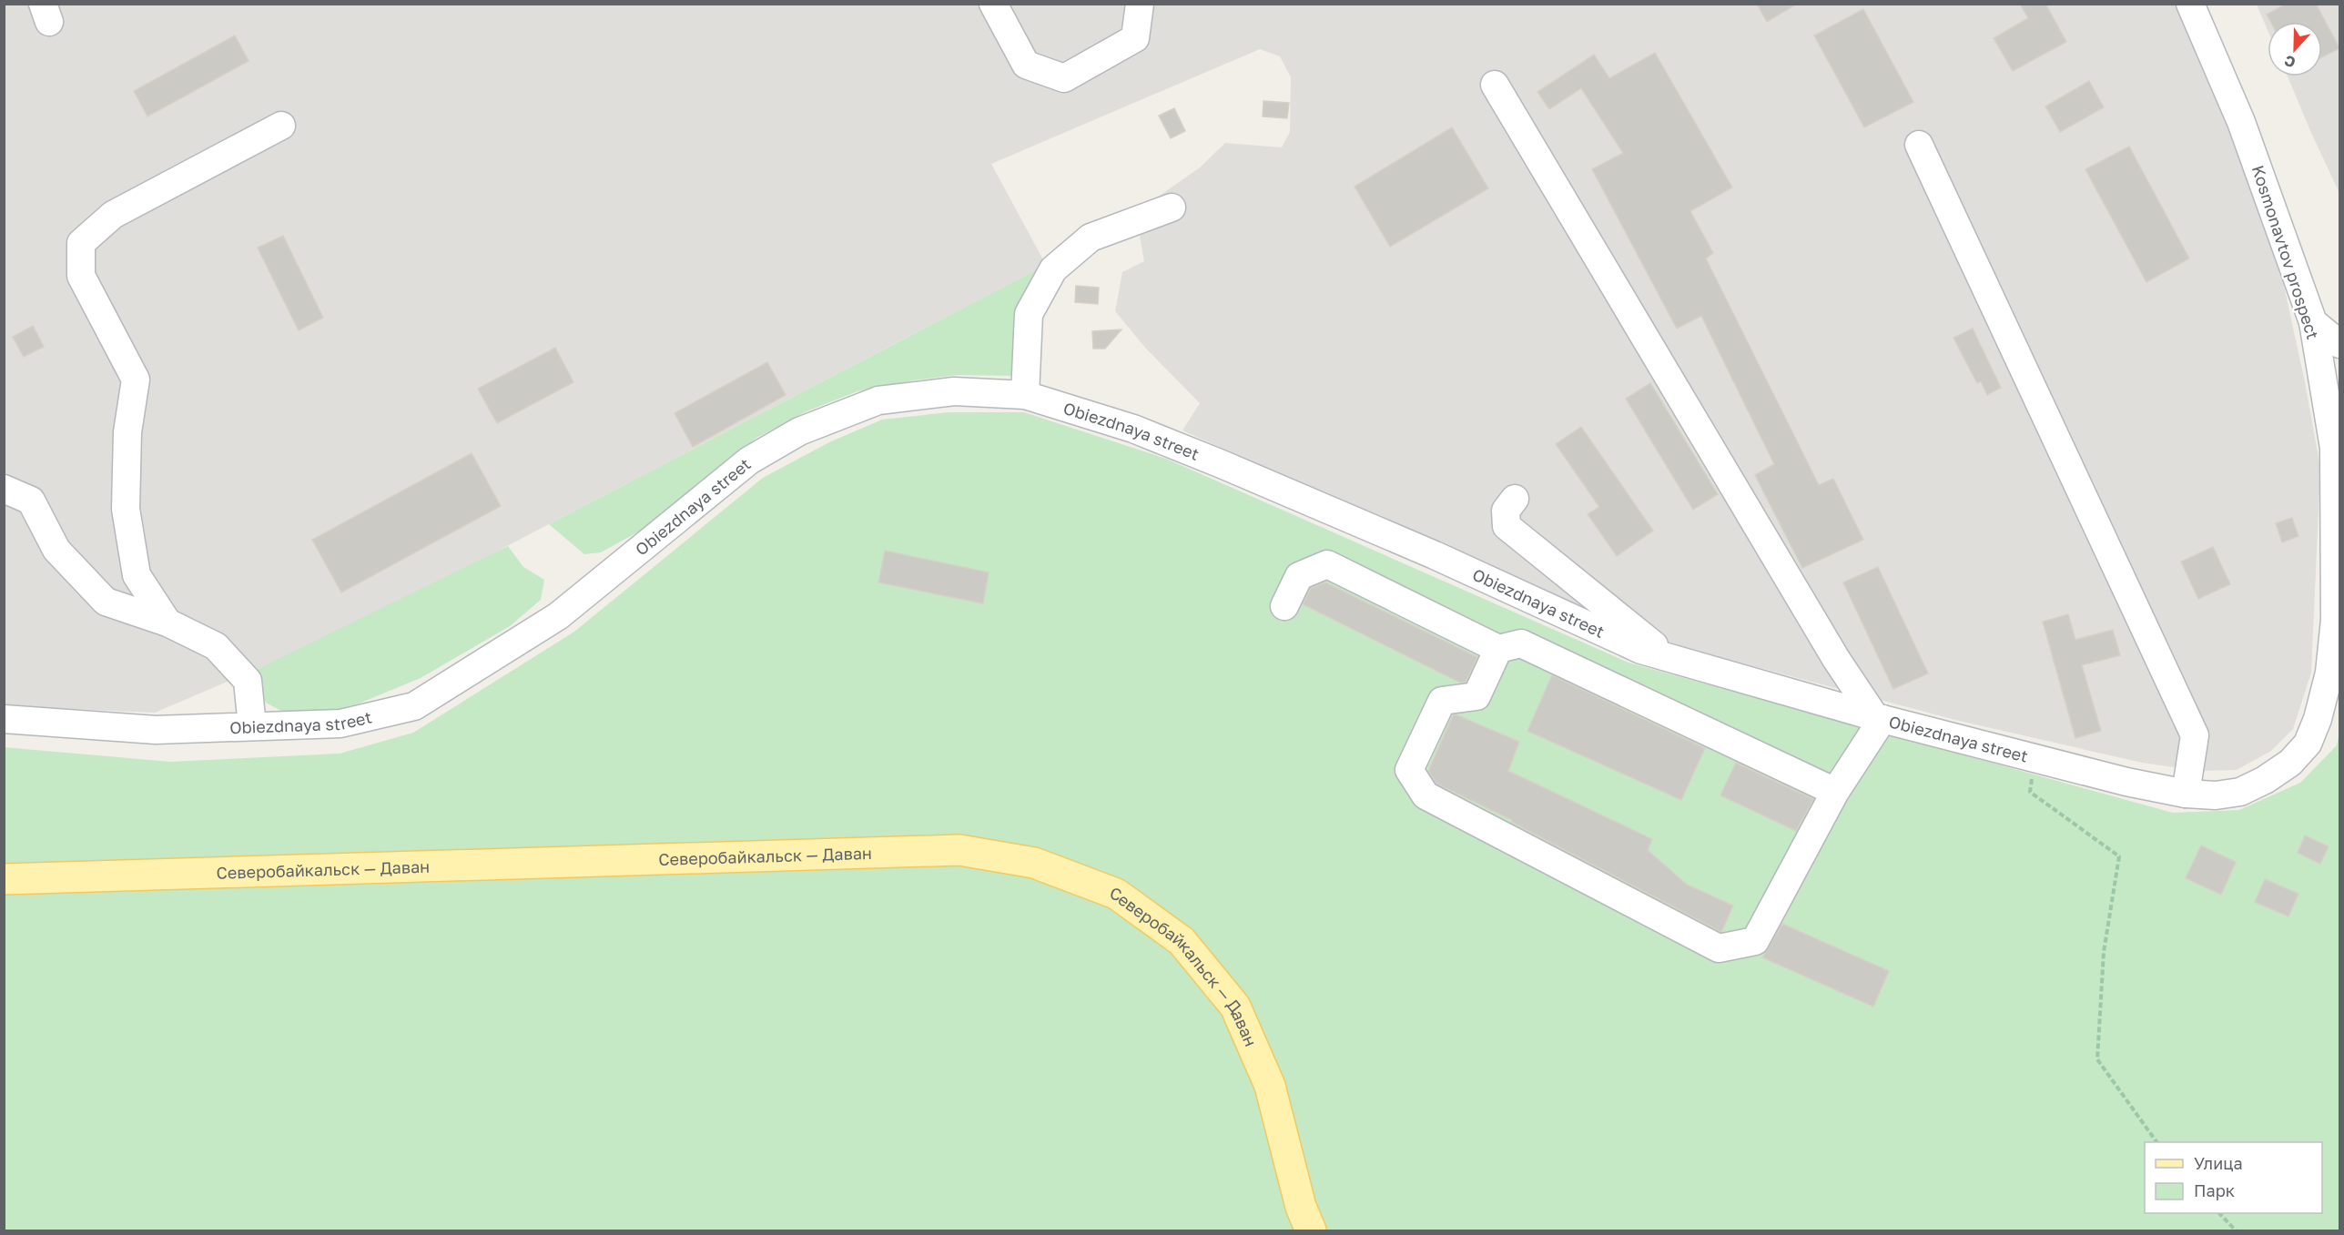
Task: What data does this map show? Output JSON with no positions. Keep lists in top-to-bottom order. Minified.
{"streets":{"main road":["Северобайкальск — Даван"],"street":["Kosmonavtov prospect","Obiezdnaya street"]},"crossings":[["Kosmonavtov prospect","Obiezdnaya street"]],"legend":["Улица","Парк"],"north":"bottom"}
